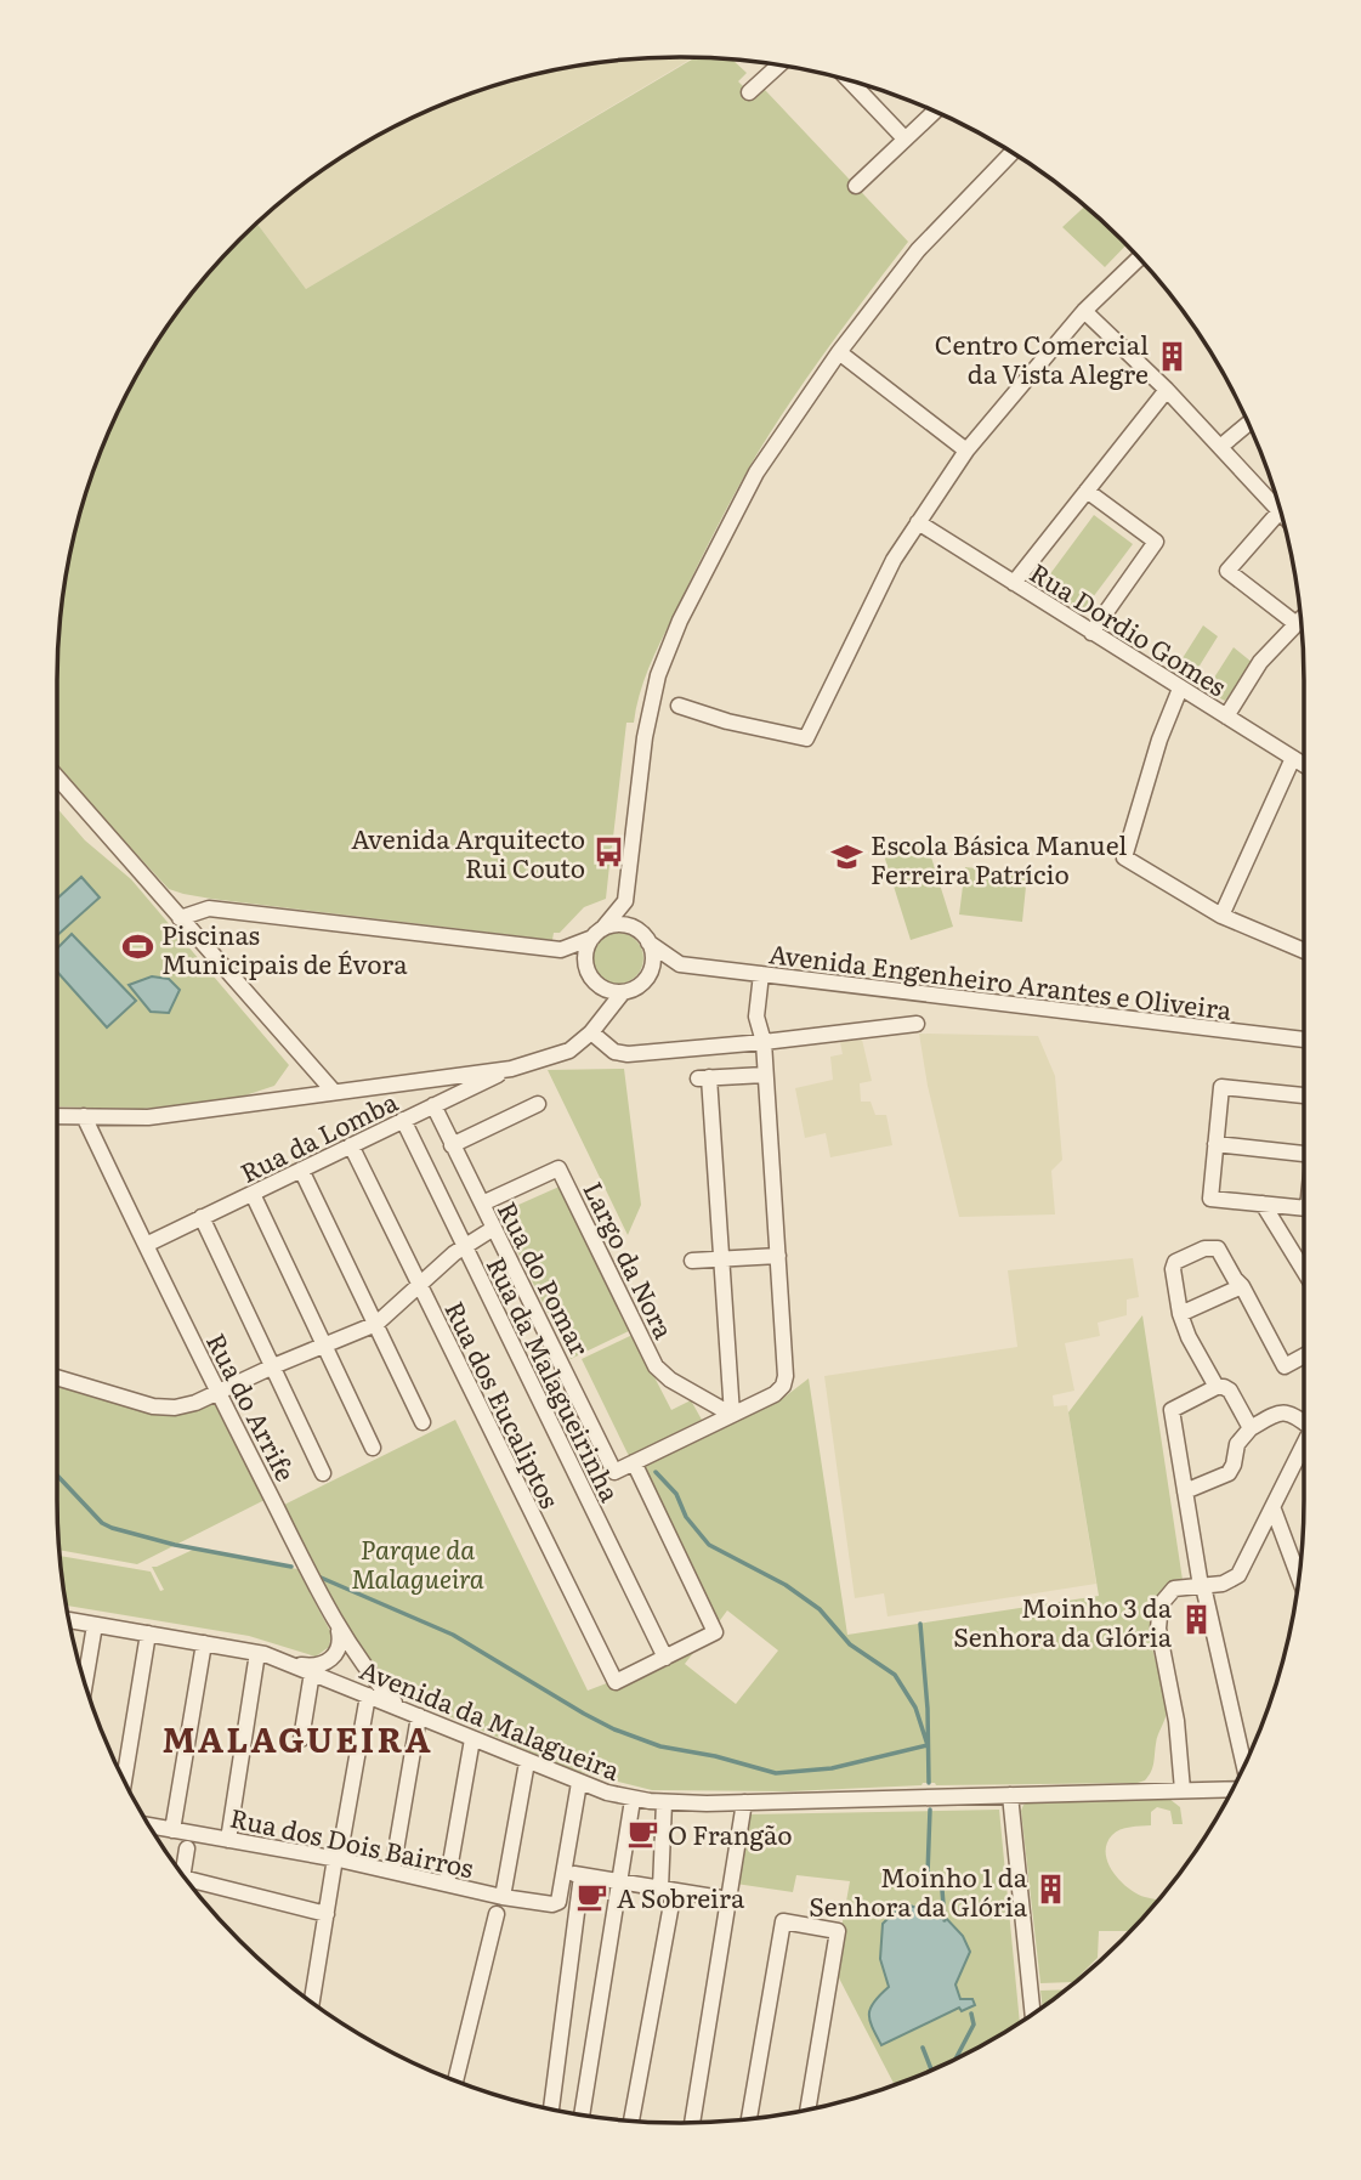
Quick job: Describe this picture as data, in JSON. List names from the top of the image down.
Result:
{
  "streets": {
    "street": [
      "Rua Dordio Gomes",
      "Avenida Engenheiro Arantes e Oliveira",
      "Rua da Lomba",
      "Largo da Nora",
      "Rua do Pomar",
      "Rua da Malagueirinha",
      "Rua dos Eucaliptos",
      "Rua do Arrife",
      "Avenida da Malagueira",
      "Rua dos Dois Bairros"
    ]
  },
  "crossings": [
    ["Rua da Lomba", "Rua do Pomar"],
    ["Rua da Lomba", "Rua da Malagueirinha"],
    ["Rua da Lomba", "Rua dos Eucaliptos"],
    ["Rua da Lomba", "Rua do Arrife"],
    ["Largo da Nora", "Rua do Pomar"],
    ["Rua da Malagueirinha", "Rua dos Eucaliptos"],
    ["Rua do Arrife", "Avenida da Malagueira"]
  ],
  "districts": ["MALAGUEIRA"],
  "parks": ["Parque da Malagueira"],
  "places": {
    "building": ["Centro Comercial da Vista Alegre", "Moinho 3 da Senhora da Glória", "Moinho 1 da Senhora da Glória"],
    "bus stop": ["Avenida Arquitecto Rui Couto"],
    "school or university": ["Escola Básica Manuel Ferreira Patrício"],
    "sports": ["Piscinas Municipais de Évora"],
    "cafe": ["O Frangão", "A Sobreira"]
  }
}
